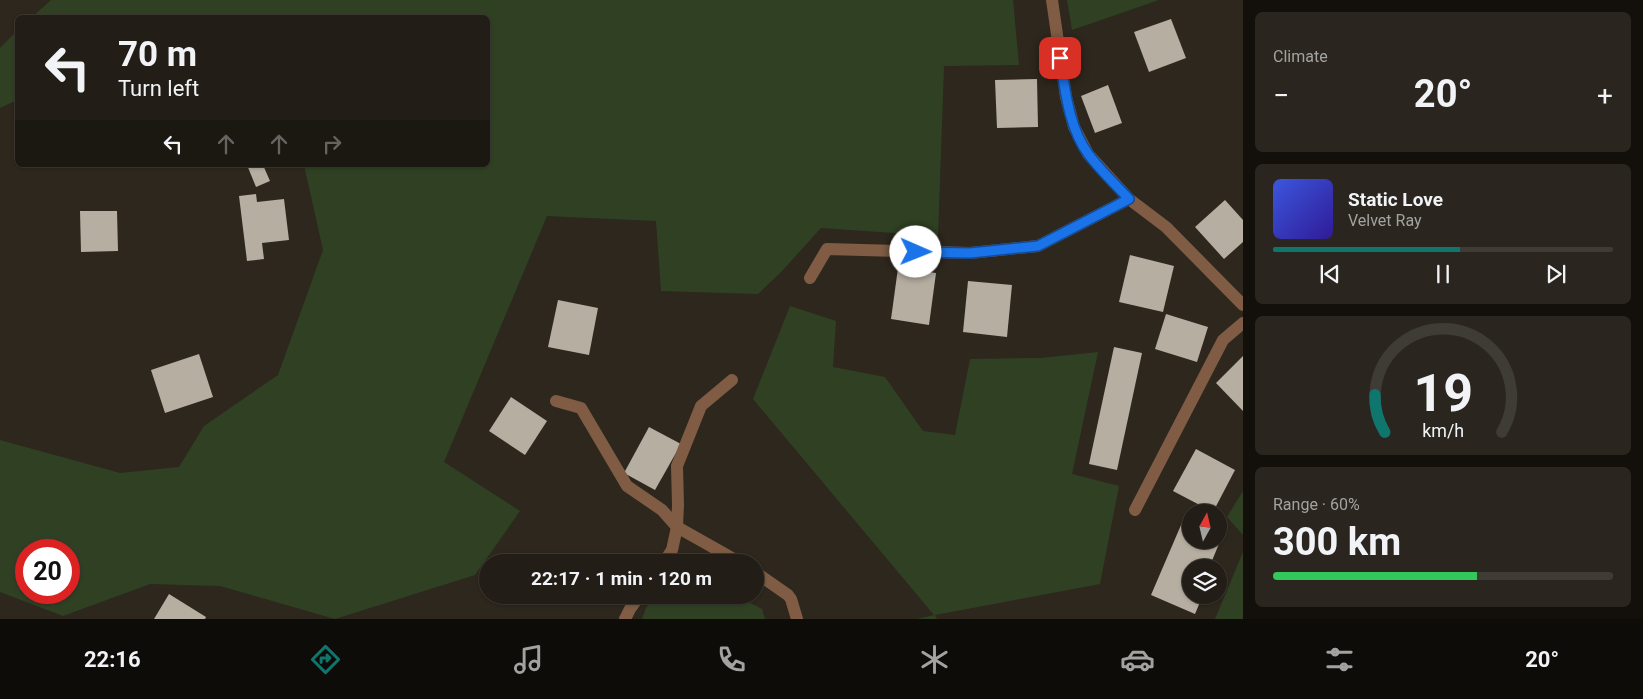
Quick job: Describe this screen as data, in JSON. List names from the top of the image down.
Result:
{
  "north": "top",
  "page": {
    "tile": [
      "Climate",
      ["Range · 60%", "300 km"]
    ],
    "turn": ["70 m", "Turn left"],
    "heat": ["−", "20°", "+"],
    "song": ["Static Love", "Velvet Ray"],
    "limit": "20",
    "trip": "22:17 · 1 min · 120 m",
    "tabs": ["22:16", "20°"],
    "gauge": ["19", "km/h"]
  }
}
